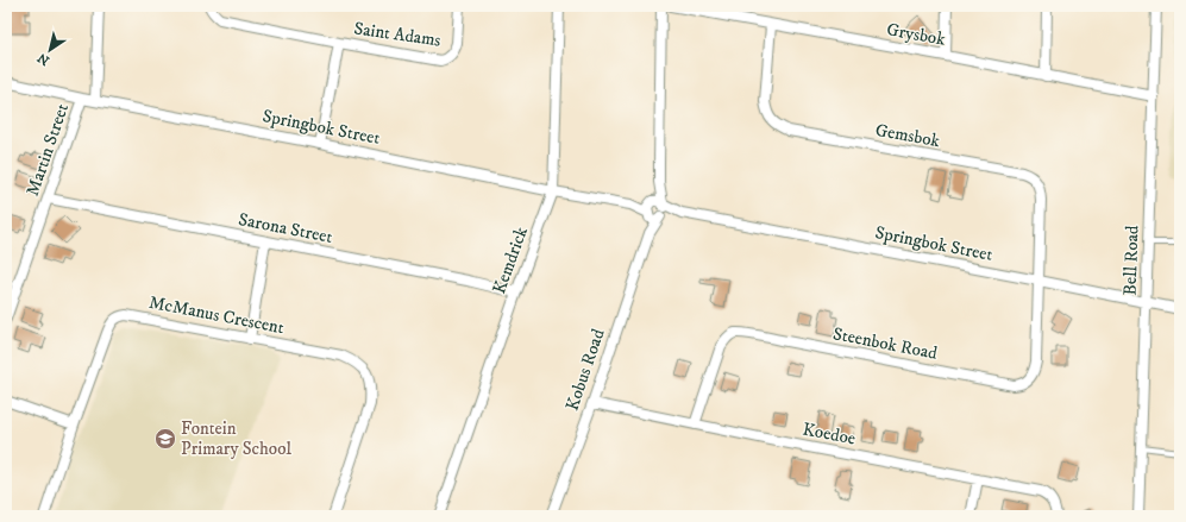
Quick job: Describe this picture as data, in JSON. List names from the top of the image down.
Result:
{
  "streets": {
    "street": [
      "Saint Adams",
      "Grysbok",
      "Springbok Street",
      "Gemsbok",
      "Martin Street",
      "Sarona Street",
      "Kemdrick",
      "Bell Road",
      "McManus Crescent",
      "Steenbok Road",
      "Kobus Road",
      "Koedoe"
    ]
  },
  "crossings": [
    ["Grysbok", "Gemsbok"],
    ["Grysbok", "Bell Road"],
    ["Springbok Street", "Gemsbok"],
    ["Springbok Street", "Martin Street"],
    ["Springbok Street", "Kemdrick"],
    ["Springbok Street", "Bell Road"],
    ["Springbok Street", "Steenbok Road"],
    ["Springbok Street", "Kobus Road"],
    ["Gemsbok", "Steenbok Road"],
    ["Martin Street", "Sarona Street"],
    ["Sarona Street", "Kemdrick"],
    ["Steenbok Road", "Koedoe"],
    ["Kobus Road", "Koedoe"]
  ],
  "places": {
    "school or university": ["Fontein Primary School"]
  },
  "north": "bottom left"
}
